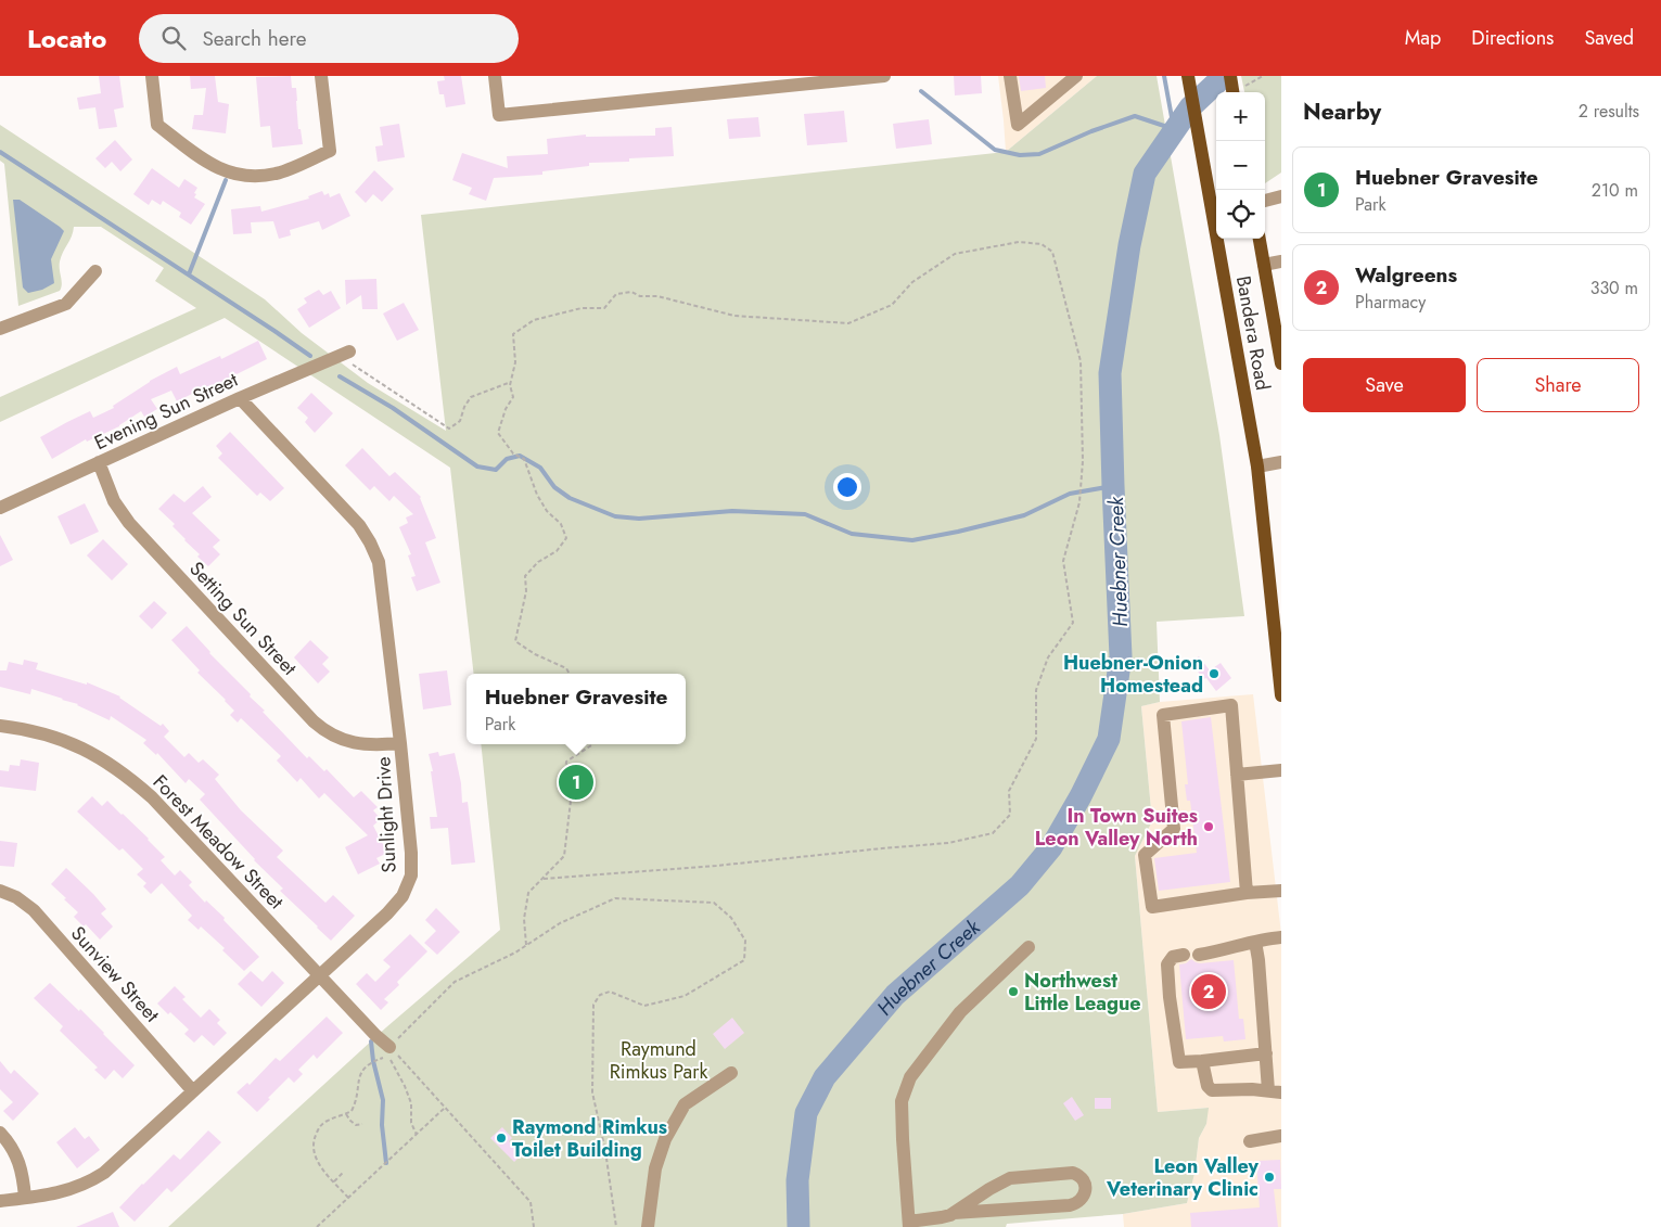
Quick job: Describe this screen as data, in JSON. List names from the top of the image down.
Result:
{
  "streets": {
    "main road": ["Bandera Road"],
    "street": [
      "Evening Sun Street",
      "Setting Sun Street",
      "Sunlight Drive",
      "Forest Meadow Street",
      "Sunview Street"
    ]
  },
  "crossings": [
    ["Evening Sun Street", "Setting Sun Street"],
    ["Evening Sun Street", "Sunlight Drive"],
    ["Setting Sun Street", "Sunlight Drive"],
    ["Sunlight Drive", "Forest Meadow Street"],
    ["Sunlight Drive", "Sunview Street"]
  ],
  "water": ["Huebner Creek"],
  "parks": ["Raymund Rimkus Park"],
  "places": [
    "Huebner-Onion Homestead",
    "In Town Suites Leon Valley North",
    "Northwest Little League",
    "Raymond Rimkus Toilet Building",
    "Leon Valley Veterinary Clinic"
  ],
  "page": {
    "header": "Locato",
    "search": "Search here",
    "nav": ["Map", "Directions", "Saved"],
    "heading": ["Nearby", "2 results"],
    "map_buttons": ["+", "−"],
    "list": [
      {
        "mark": "1",
        "name": "Huebner Gravesite",
        "note": "Park",
        "value": "210 m"
      },
      {
        "mark": "2",
        "name": "Walgreens",
        "note": "Pharmacy",
        "value": "330 m"
      }
    ],
    "buttons": ["Save", "Share"],
    "popup": ["Huebner Gravesite", "Park"],
    "pins": ["1", "2"]
  }
}
